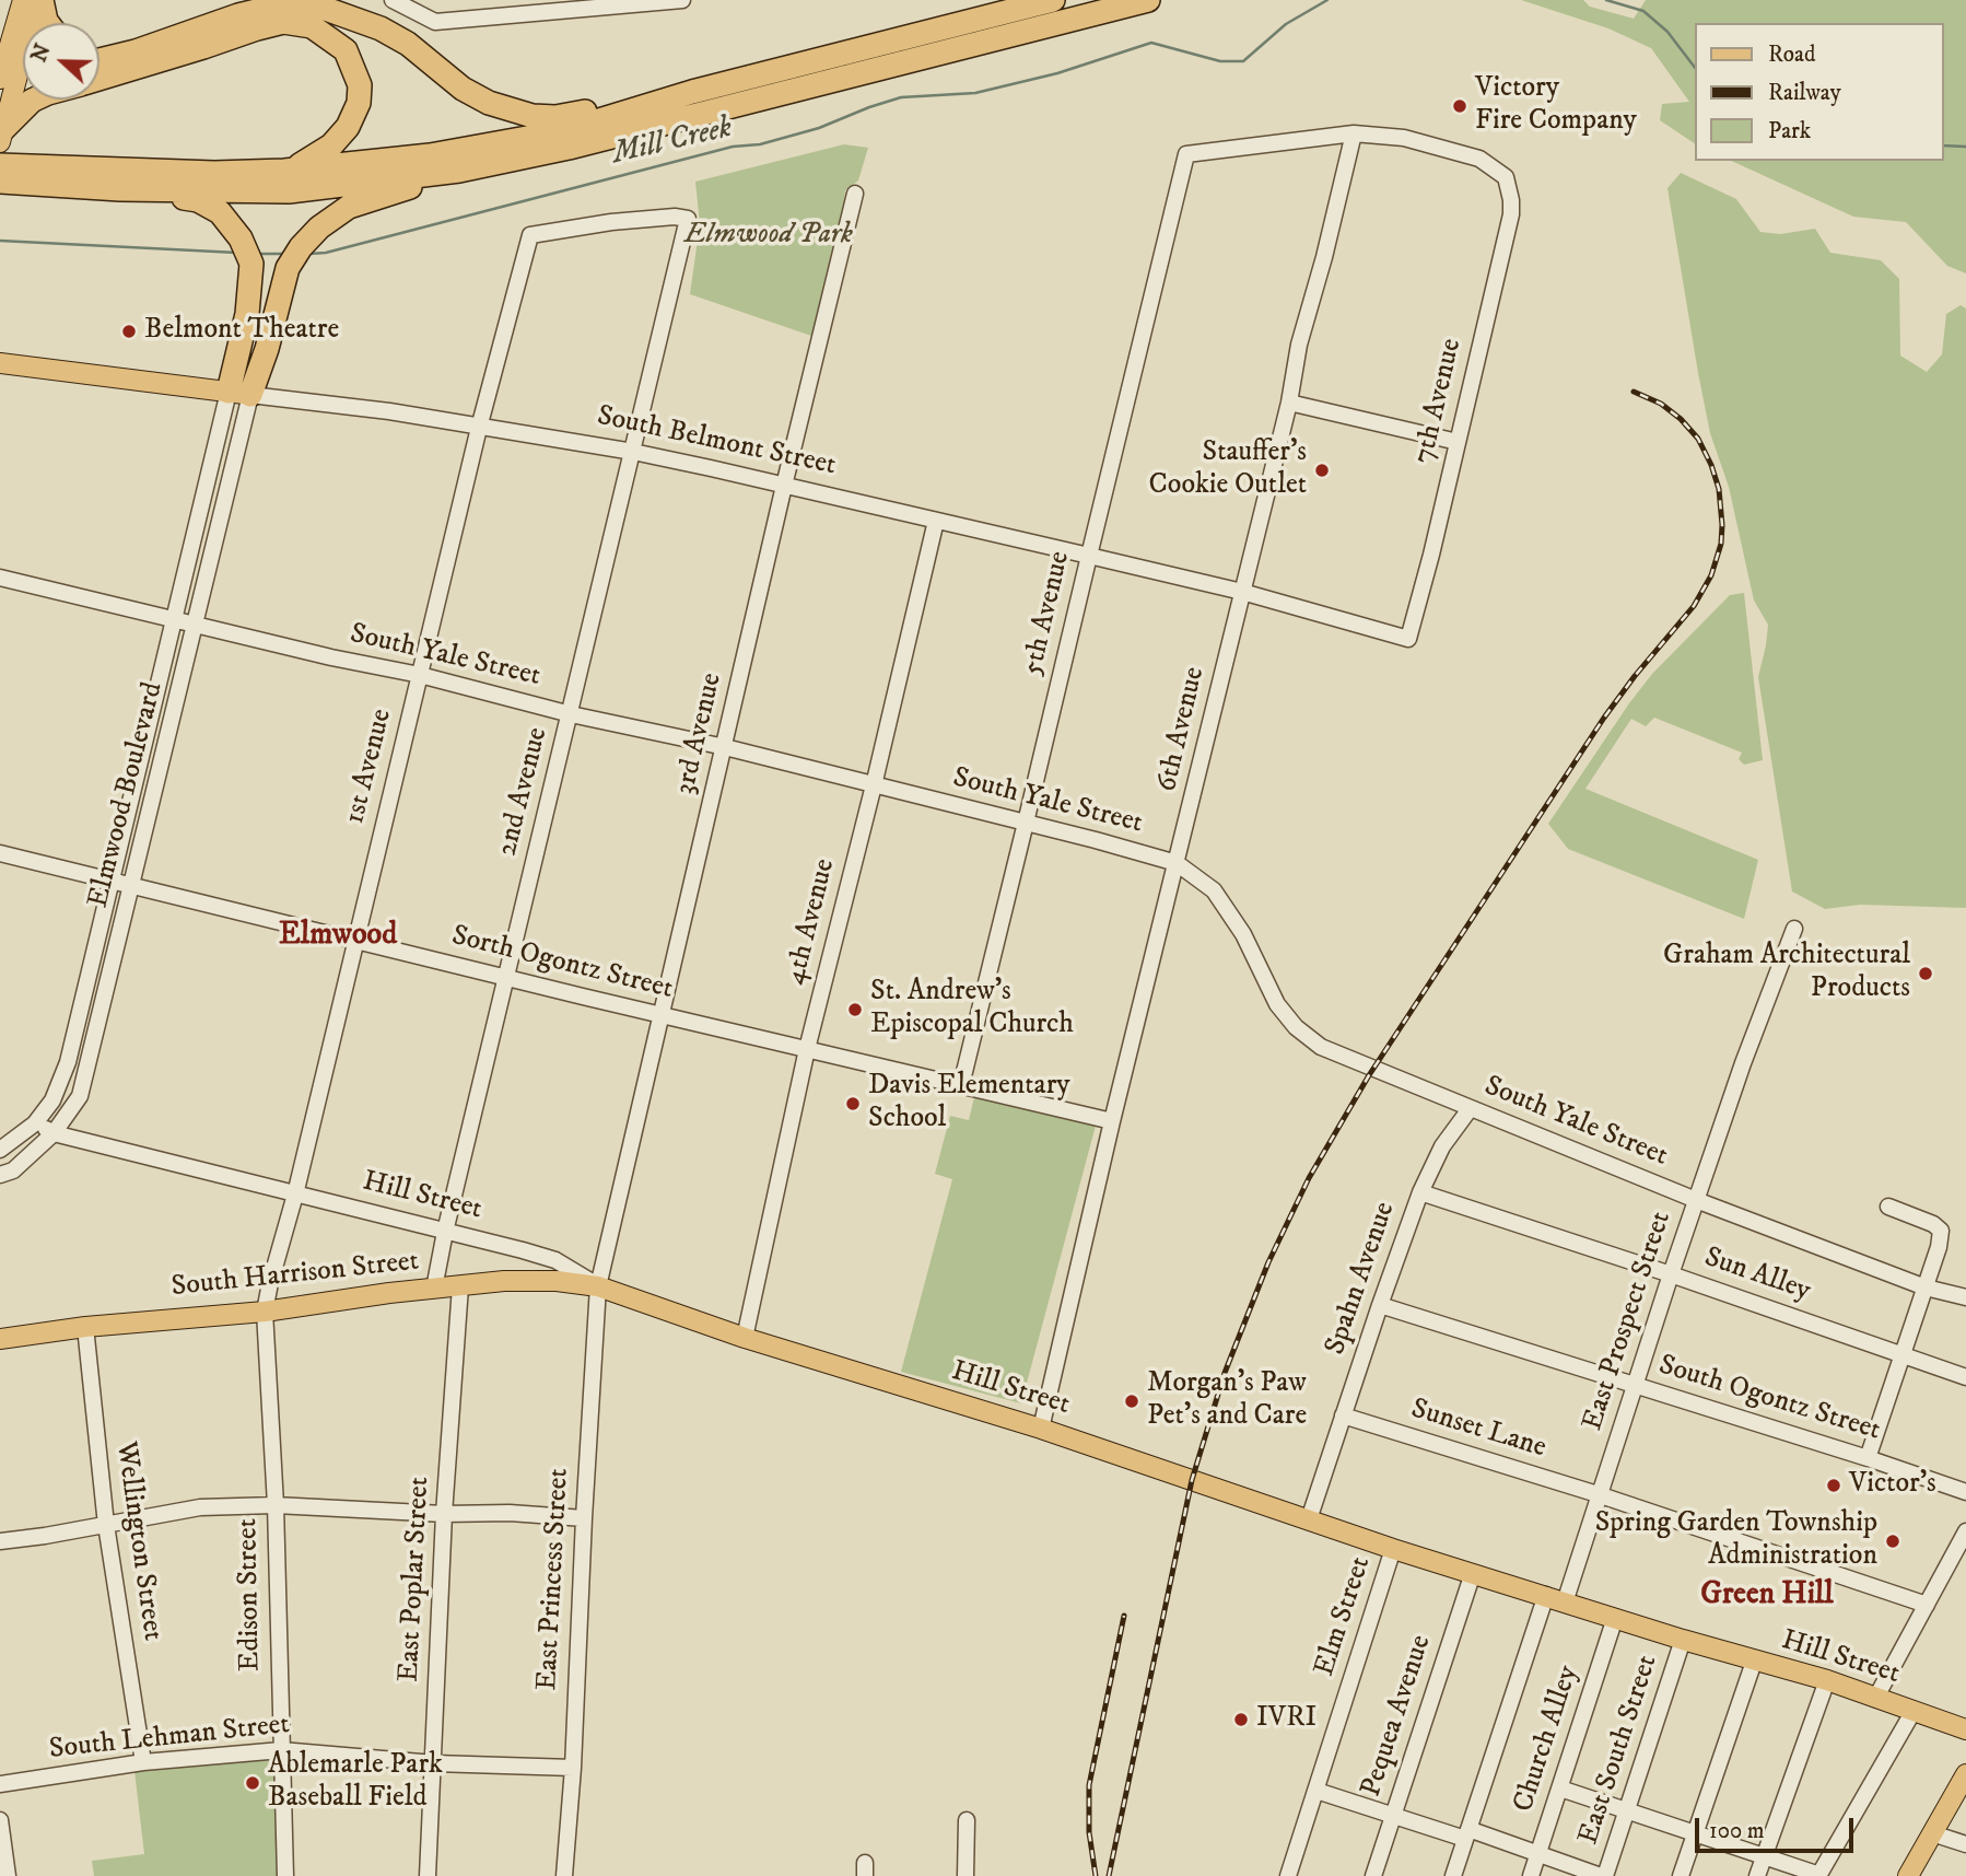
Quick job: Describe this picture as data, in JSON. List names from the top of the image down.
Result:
{
  "streets": {
    "main road": ["South Belmont Street", "Hill Street", "South Harrison Street"],
    "street": [
      "7th Avenue",
      "5th Avenue",
      "South Yale Street",
      "6th Avenue",
      "3rd Avenue",
      "1st Avenue",
      "2nd Avenue",
      "Elmwood Boulevard",
      "4th Avenue",
      "Sorth Ogontz Street",
      "Sun Alley",
      "Spahn Avenue",
      "East Prospect Street",
      "South Ogontz Street",
      "Sunset Lane",
      "Wellington Street",
      "East Poplar Street",
      "East Princess Street",
      "Edison Street",
      "Elm Street",
      "Pequea Avenue",
      "South Lehman Street",
      "Church Alley",
      "East South Street"
    ]
  },
  "crossings": [
    ["7th Avenue", "South Belmont Street"],
    ["7th Avenue", "5th Avenue"],
    ["7th Avenue", "6th Avenue"],
    ["South Belmont Street", "5th Avenue"],
    ["South Belmont Street", "6th Avenue"],
    ["South Belmont Street", "3rd Avenue"],
    ["South Belmont Street", "1st Avenue"],
    ["South Belmont Street", "2nd Avenue"],
    ["South Belmont Street", "Elmwood Boulevard"],
    ["South Belmont Street", "4th Avenue"],
    ["5th Avenue", "South Yale Street"],
    ["5th Avenue", "6th Avenue"],
    ["5th Avenue", "Sorth Ogontz Street"],
    ["South Yale Street", "6th Avenue"],
    ["South Yale Street", "3rd Avenue"],
    ["South Yale Street", "1st Avenue"],
    ["South Yale Street", "2nd Avenue"],
    ["South Yale Street", "Elmwood Boulevard"],
    ["South Yale Street", "4th Avenue"],
    ["South Yale Street", "Spahn Avenue"],
    ["South Yale Street", "East Prospect Street"],
    ["6th Avenue", "Sorth Ogontz Street"],
    ["6th Avenue", "Hill Street"],
    ["3rd Avenue", "Sorth Ogontz Street"],
    ["3rd Avenue", "Hill Street"],
    ["3rd Avenue", "South Harrison Street"],
    ["3rd Avenue", "East Princess Street"],
    ["1st Avenue", "2nd Avenue"],
    ["1st Avenue", "Sorth Ogontz Street"],
    ["1st Avenue", "Hill Street"],
    ["1st Avenue", "South Harrison Street"],
    ["1st Avenue", "Edison Street"],
    ["2nd Avenue", "Sorth Ogontz Street"],
    ["2nd Avenue", "Hill Street"],
    ["2nd Avenue", "South Harrison Street"],
    ["Elmwood Boulevard", "Sorth Ogontz Street"],
    ["Elmwood Boulevard", "Hill Street"],
    ["4th Avenue", "Sorth Ogontz Street"],
    ["4th Avenue", "Hill Street"],
    ["Hill Street", "South Harrison Street"],
    ["Hill Street", "Spahn Avenue"],
    ["Hill Street", "East Prospect Street"],
    ["Hill Street", "East Princess Street"],
    ["Hill Street", "Elm Street"],
    ["Hill Street", "Pequea Avenue"],
    ["Hill Street", "Church Alley"],
    ["Hill Street", "East South Street"],
    ["South Harrison Street", "Wellington Street"],
    ["South Harrison Street", "East Poplar Street"],
    ["South Harrison Street", "East Princess Street"],
    ["South Harrison Street", "Edison Street"],
    ["Sun Alley", "Spahn Avenue"],
    ["Sun Alley", "East Prospect Street"],
    ["Spahn Avenue", "South Ogontz Street"],
    ["Spahn Avenue", "Sunset Lane"],
    ["East Prospect Street", "South Ogontz Street"],
    ["East Prospect Street", "Sunset Lane"],
    ["Wellington Street", "South Lehman Street"],
    ["East Poplar Street", "South Lehman Street"],
    ["East Princess Street", "South Lehman Street"],
    ["Edison Street", "South Lehman Street"]
  ],
  "districts": ["Elmwood", "Green Hill"],
  "water": ["Mill Creek"],
  "parks": ["Elmwood Park"],
  "places": [
    "Victory Fire Company",
    "Belmont Theatre",
    "Stauffer's Cookie Outlet",
    "Graham Architectural Products",
    "St. Andrew's Episcopal Church",
    "Davis Elementary School",
    "Morgan's Paw Pet's and Care",
    "Victor's",
    "Spring Garden Township Administration",
    "IVRI",
    "Ablemarle Park Baseball Field"
  ],
  "legend": ["Road", "Railway", "Park"],
  "scale_bar": "100 m",
  "north": "left"
}
